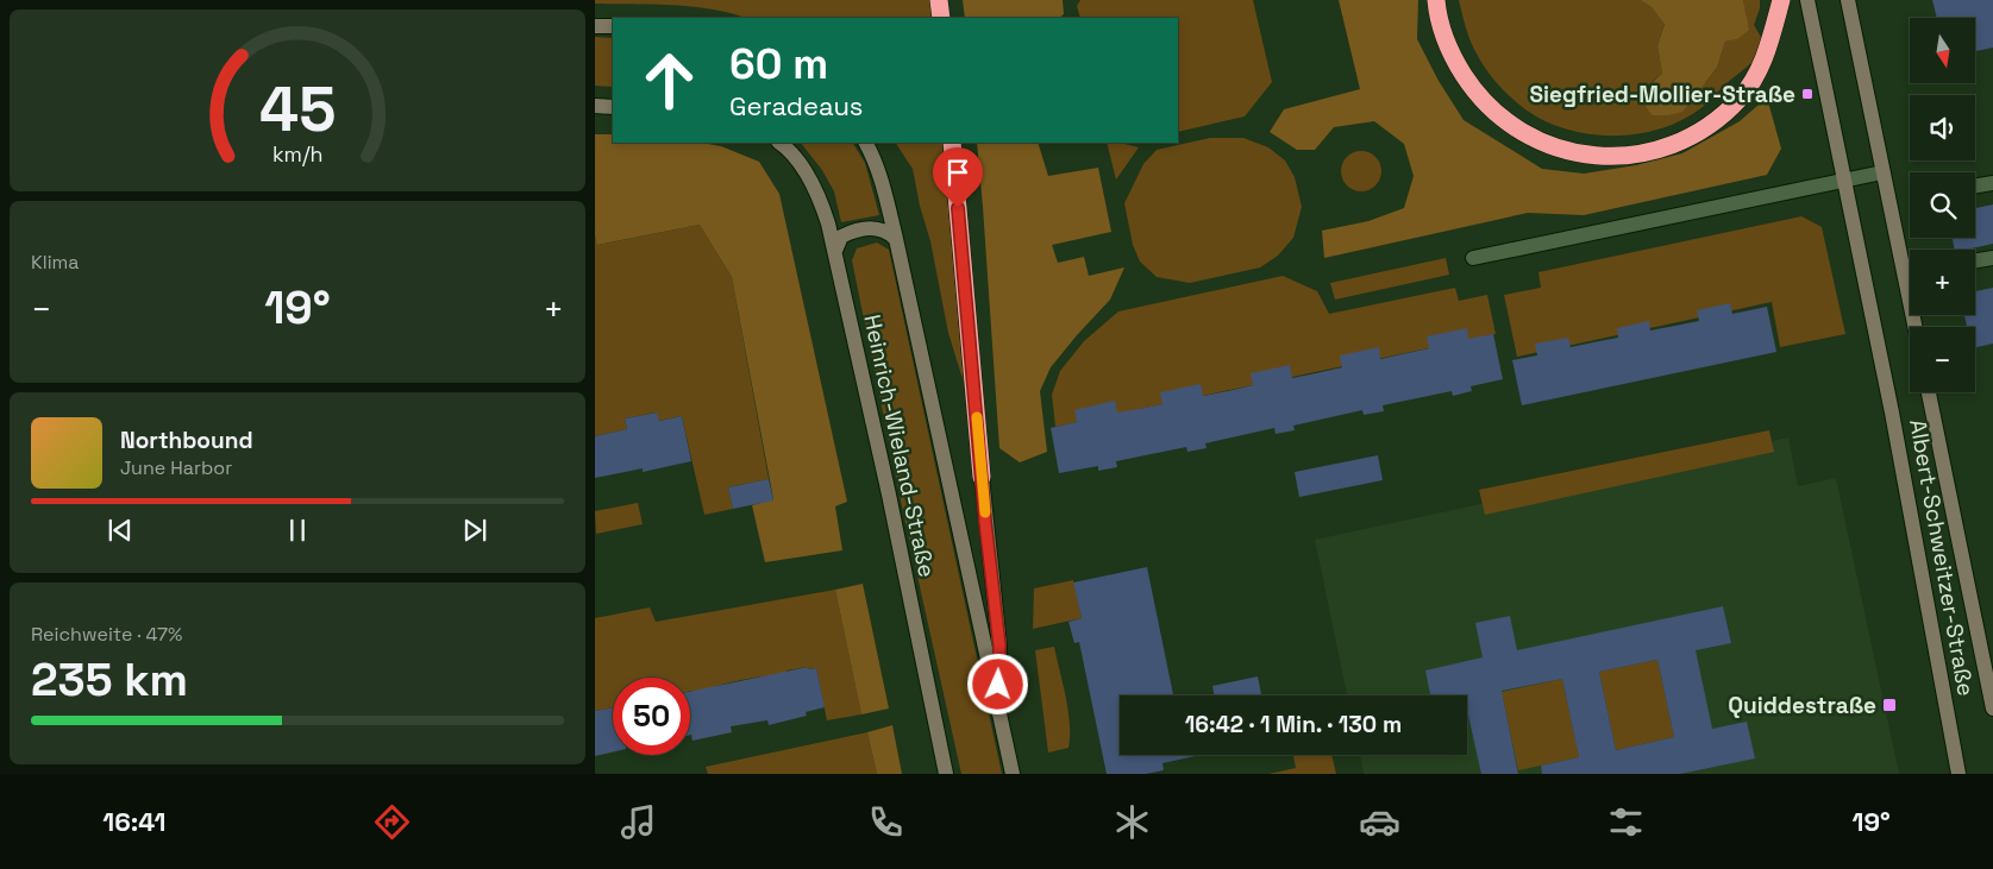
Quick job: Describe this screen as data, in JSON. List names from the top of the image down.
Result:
{
  "streets": {
    "main road": ["Heinrich-Wieland-Straße", "Albert-Schweitzer-Straße"]
  },
  "places": {
    "transit": ["Siegfried-Mollier-Straße", "Quiddestraße"]
  },
  "north": "bottom",
  "page": {
    "map_buttons": ["+", "−"],
    "turn": ["60 m", "Geradeaus"],
    "tile": [
      "Klima",
      ["Reichweite · 47%", "235 km"]
    ],
    "heat": ["−", "19°", "+"],
    "song": ["Northbound", "June Harbor"],
    "limit": "50",
    "trip": "16:42 · 1 Min. · 130 m",
    "tabs": ["16:41", "19°"],
    "gauge": ["45", "km/h"]
  }
}
